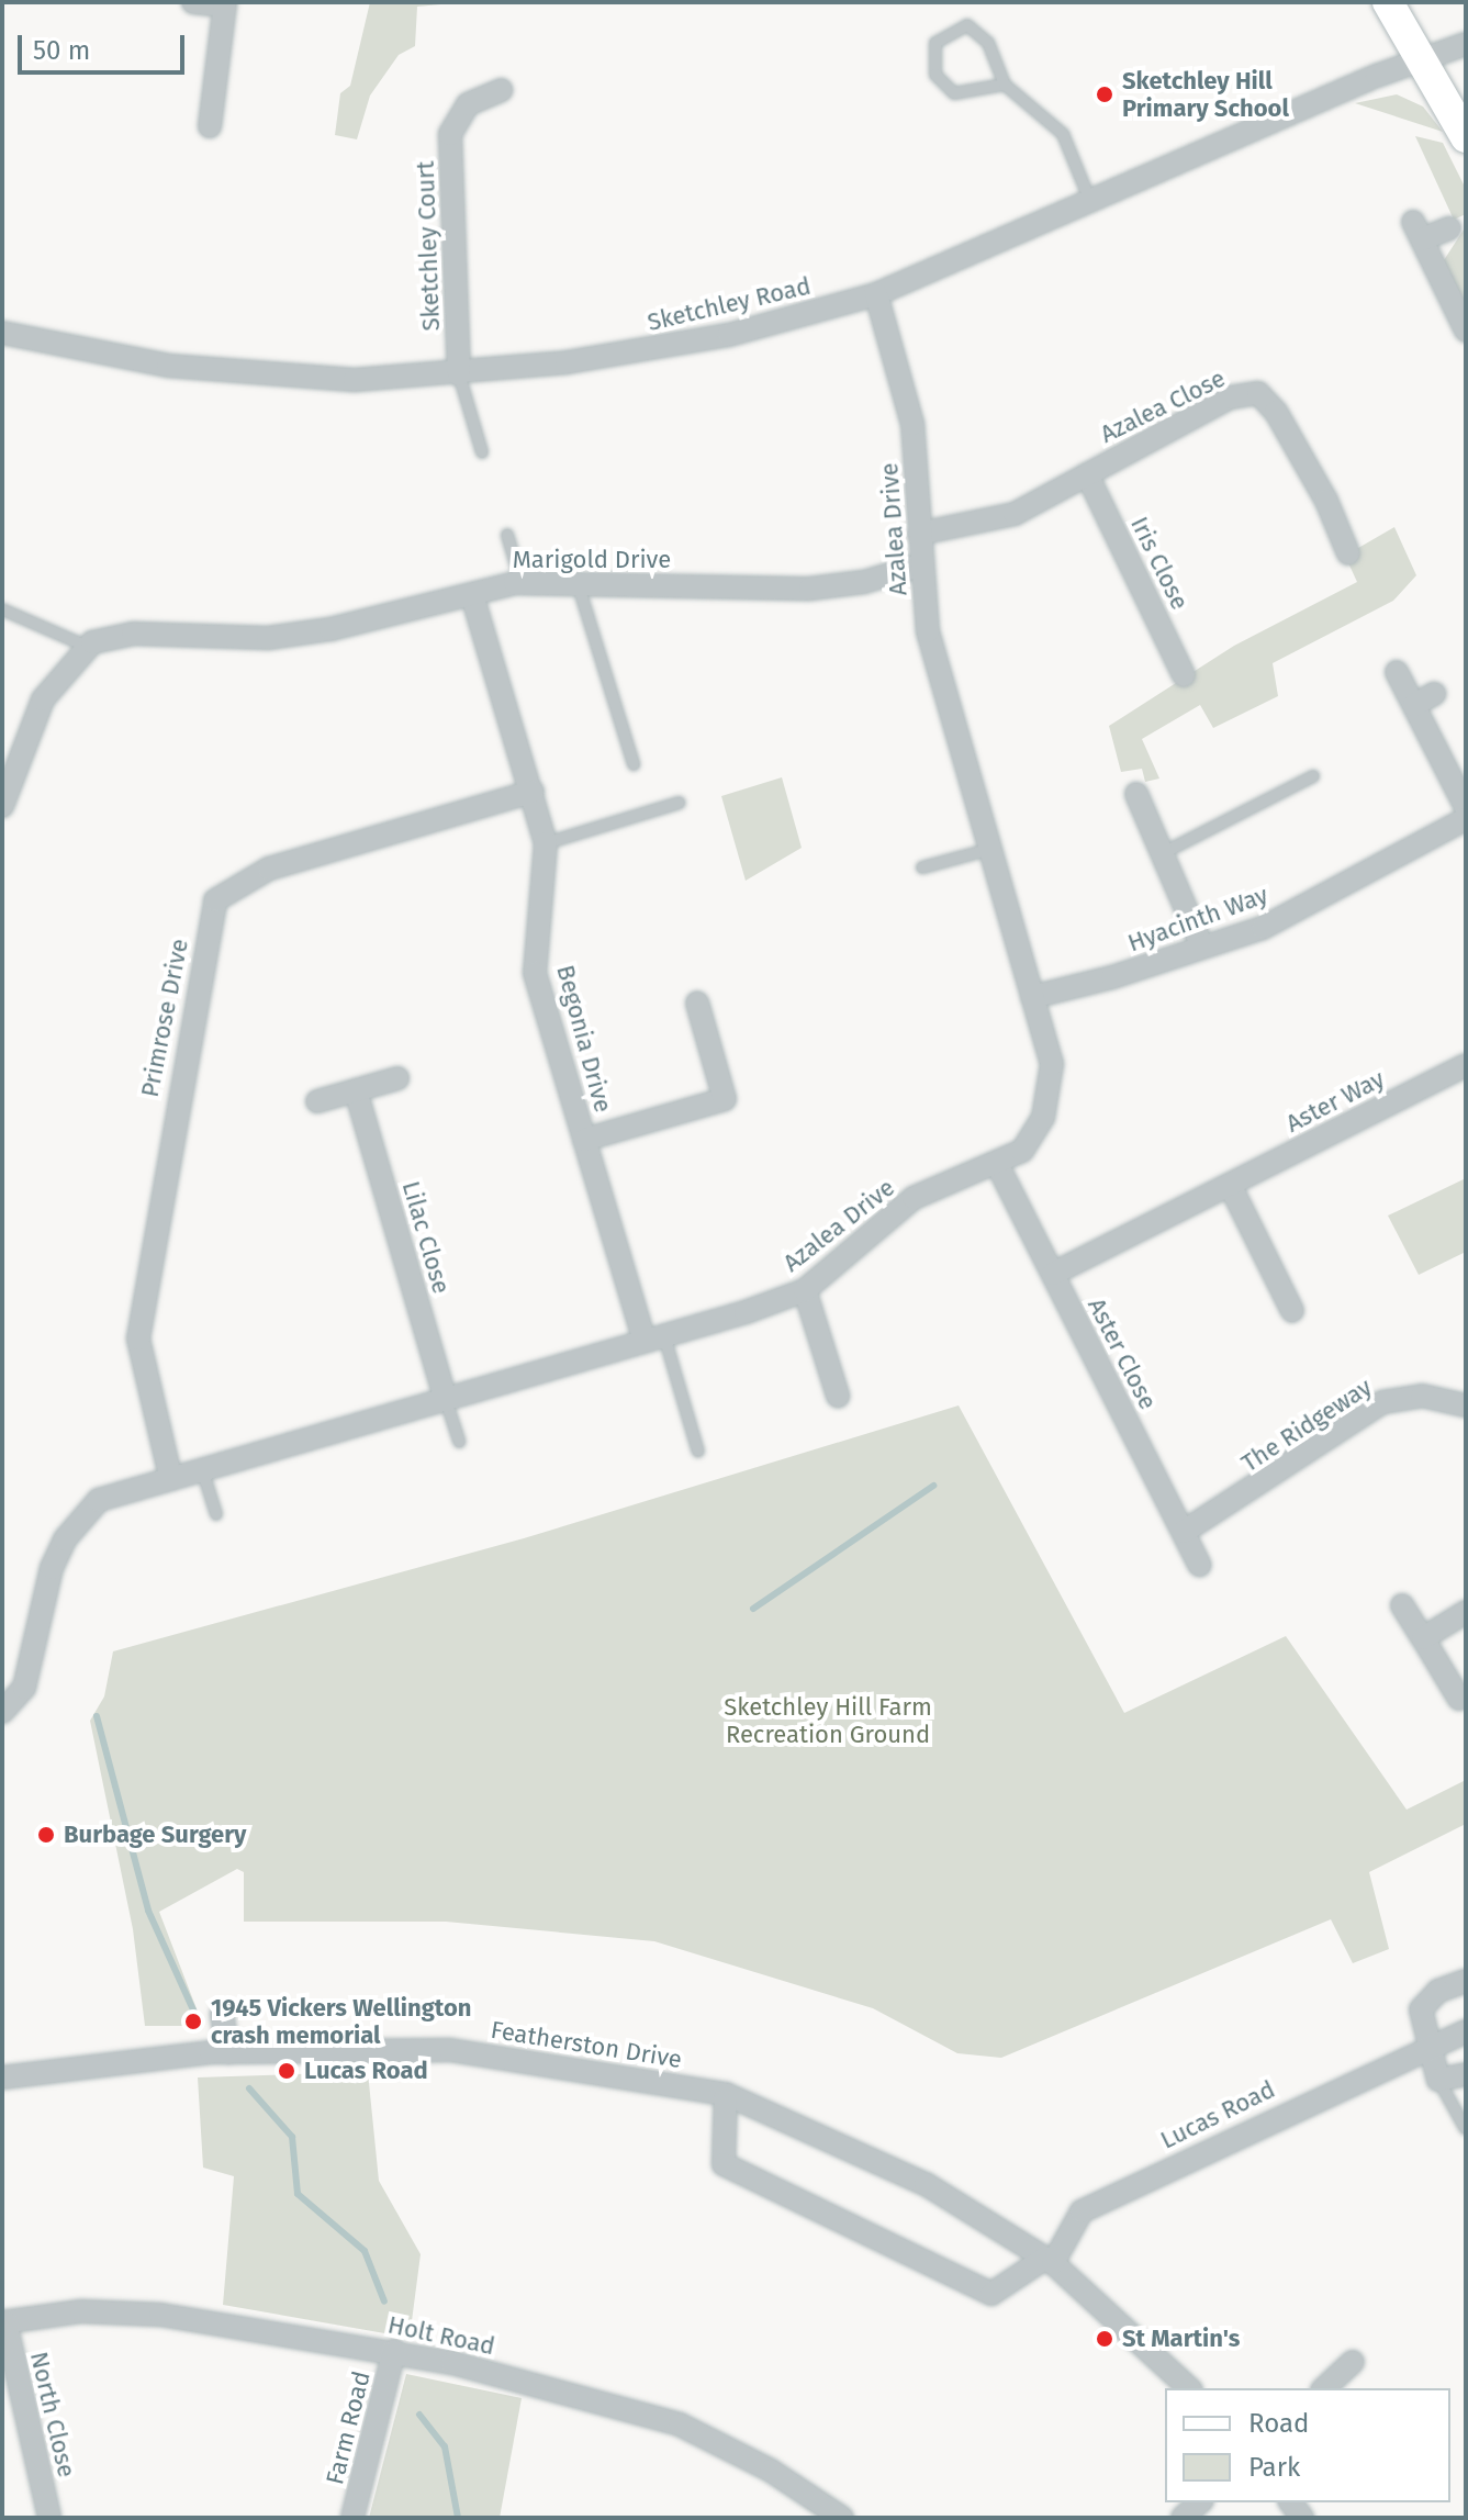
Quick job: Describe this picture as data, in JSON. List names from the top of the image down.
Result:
{
  "streets": {
    "street": [
      "Sketchley Court",
      "Sketchley Road",
      "Azalea Close",
      "Azalea Drive",
      "Marigold Drive",
      "Iris Close",
      "Hyacinth Way",
      "Primrose Drive",
      "Begonia Drive",
      "Aster Way",
      "Lilac Close",
      "Aster Close",
      "The Ridgeway",
      "Featherston Drive",
      "Lucas Road",
      "Holt Road",
      "North Close",
      "Farm Road"
    ]
  },
  "crossings": [
    ["Sketchley Court", "Sketchley Road"],
    ["Sketchley Road", "Azalea Drive"],
    ["Azalea Close", "Azalea Drive"],
    ["Azalea Close", "Iris Close"],
    ["Azalea Drive", "Marigold Drive"],
    ["Azalea Drive", "Hyacinth Way"],
    ["Azalea Drive", "Primrose Drive"],
    ["Azalea Drive", "Begonia Drive"],
    ["Azalea Drive", "Lilac Close"],
    ["Azalea Drive", "Aster Close"],
    ["Marigold Drive", "Begonia Drive"],
    ["Primrose Drive", "Begonia Drive"],
    ["Aster Way", "Aster Close"],
    ["Aster Close", "The Ridgeway"],
    ["Featherston Drive", "Lucas Road"],
    ["Holt Road", "North Close"],
    ["Holt Road", "Farm Road"]
  ],
  "parks": ["Sketchley Hill Farm Recreation Ground"],
  "places": [
    "Sketchley Hill Primary School",
    "Burbage Surgery",
    "1945 Vickers Wellington crash memorial",
    "Lucas Road",
    "St Martin's"
  ],
  "legend": ["Road", "Park"],
  "scale_bar": "50 m"
}
